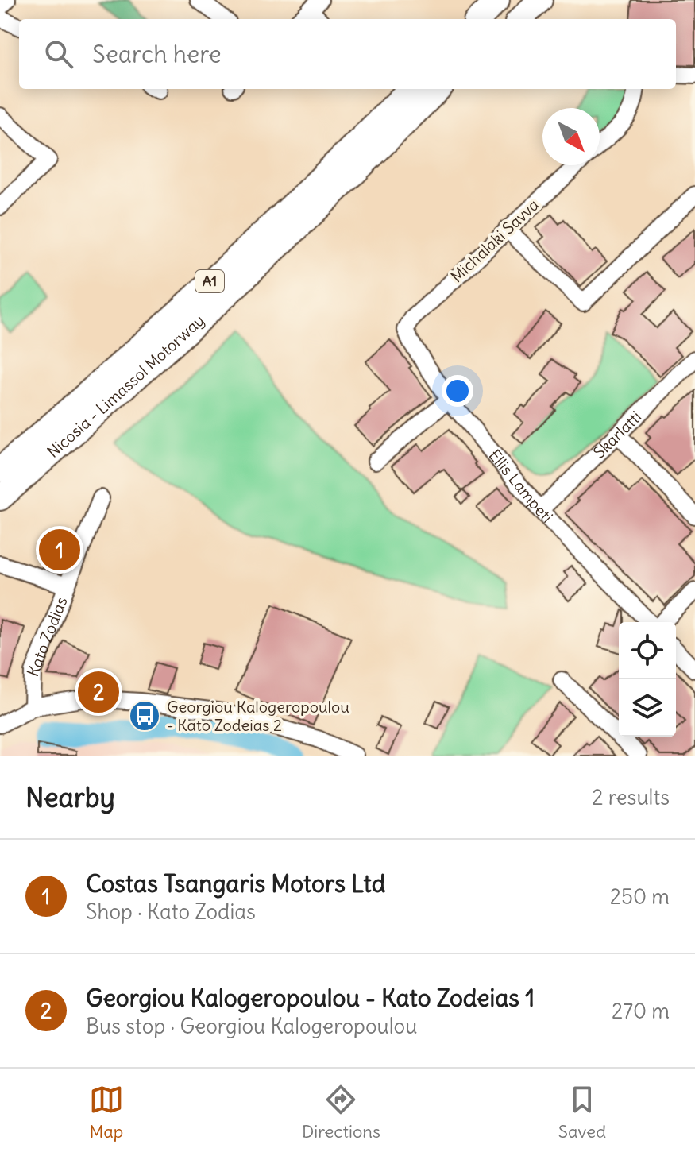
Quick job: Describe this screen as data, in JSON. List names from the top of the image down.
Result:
{
  "streets": {
    "highway": ["A1", "Nicosia - Limassol Motorway"],
    "street": [
      "Michalaki Savva",
      "Skarlatti",
      "Ellis Lampeti",
      "Kato Zodias"
    ]
  },
  "crossings": [
    ["Michalaki Savva", "Ellis Lampeti"],
    ["Skarlatti", "Ellis Lampeti"]
  ],
  "places": {
    "bus stop": ["Georgiou Kalogeropoulou - Kato Zodeias 2"]
  },
  "north": "bottom right",
  "page": {
    "search": "Search here",
    "pins": ["1", "2"],
    "heading": ["Nearby", "2 results"],
    "list": [
      {
        "mark": "1",
        "name": "Costas Tsangaris Motors Ltd",
        "note": "Shop · Kato Zodias",
        "value": "250 m"
      },
      {
        "mark": "2",
        "name": "Georgiou Kalogeropoulou - Kato Zodeias 1",
        "note": "Bus stop · Georgiou Kalogeropoulou",
        "value": "270 m"
      }
    ],
    "nav": ["Map", "Directions", "Saved"]
  }
}
